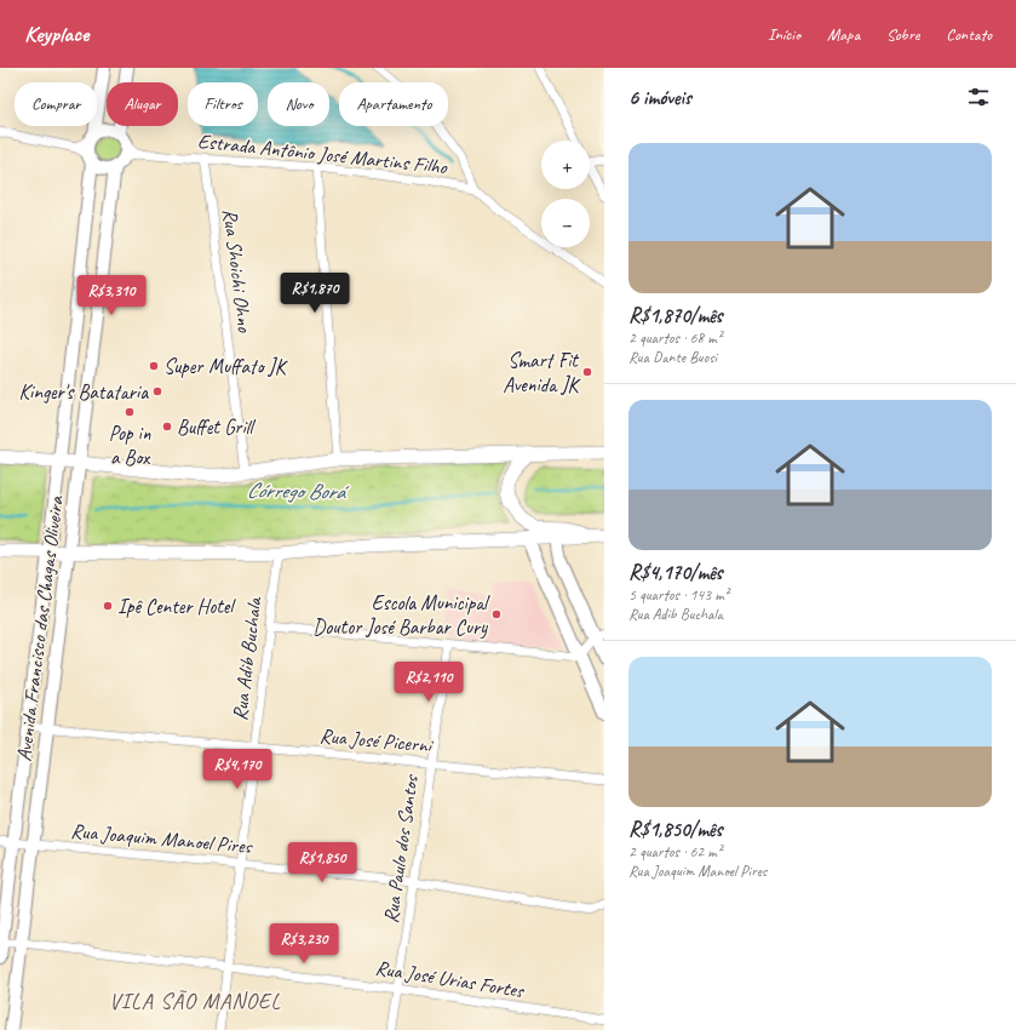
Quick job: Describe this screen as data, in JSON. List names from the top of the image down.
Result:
{
  "streets": {
    "main road": ["Avenida Francisco das Chagas Oliveira"],
    "street": [
      "Estrada Antônio José Martins Filho",
      "Rua Shoichi Ohno",
      "Rua Adib Buchala",
      "Rua José Picerni",
      "Rua Joaquim Manoel Pires",
      "Rua Paulo dos Santos",
      "Rua José Urias Fortes"
    ]
  },
  "crossings": [
    ["Estrada Antônio José Martins Filho", "Rua Shoichi Ohno"],
    ["Estrada Antônio José Martins Filho", "Avenida Francisco das Chagas Oliveira"],
    ["Avenida Francisco das Chagas Oliveira", "Rua José Picerni"],
    ["Avenida Francisco das Chagas Oliveira", "Rua Joaquim Manoel Pires"],
    ["Avenida Francisco das Chagas Oliveira", "Rua José Urias Fortes"],
    ["Rua Adib Buchala", "Rua José Picerni"],
    ["Rua Adib Buchala", "Rua Joaquim Manoel Pires"],
    ["Rua Adib Buchala", "Rua José Urias Fortes"],
    ["Rua José Picerni", "Rua Paulo dos Santos"],
    ["Rua Joaquim Manoel Pires", "Rua Paulo dos Santos"],
    ["Rua Paulo dos Santos", "Rua José Urias Fortes"]
  ],
  "districts": ["VILA SÃO MANOEL"],
  "water": ["Córrego Borá"],
  "places": [
    "Super Muffato JK",
    "Smart Fit Avenida JK",
    "Kinger's Batataria",
    "Pop in a Box",
    "Buffet Grill",
    "Ipê Center Hotel",
    "Escola Municipal Doutor José Barbar Cury"
  ],
  "page": {
    "header": "Keyplace",
    "nav": [
      "Início",
      "Mapa",
      "Sobre",
      "Contato"
    ],
    "heading": "6 imóveis",
    "chip": [
      "Comprar",
      "Alugar",
      "Filtros",
      "Novo",
      "Apartamento"
    ],
    "list": [
      {
        "name": "R$1,870/mês",
        "note": "2 quartos · 68 m² · Rua Dante Buosi"
      },
      {
        "name": "R$4,170/mês",
        "note": "5 quartos · 143 m² · Rua Adib Buchala"
      },
      {
        "name": "R$1,850/mês",
        "note": "2 quartos · 62 m² · Rua Joaquim Manoel Pires"
      }
    ],
    "map_buttons": ["+", "−"],
    "price": [
      "R$1,870",
      "R$3,310",
      "R$2,110",
      "R$4,170",
      "R$1,850",
      "R$3,230"
    ]
  }
}
